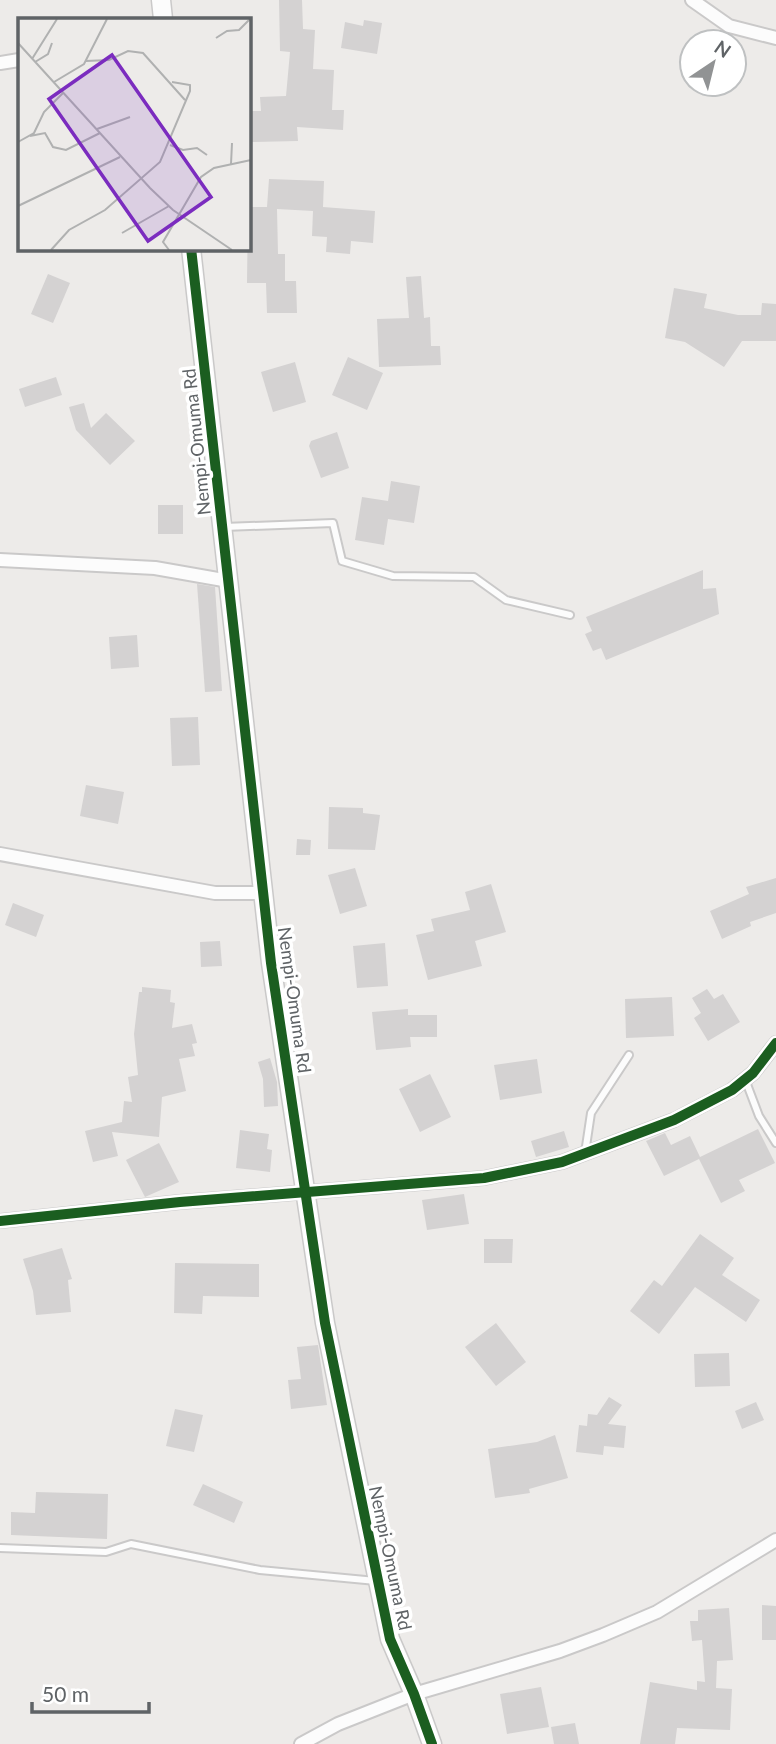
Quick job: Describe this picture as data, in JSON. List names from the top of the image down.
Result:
{
  "streets": {
    "street": ["Nempi-Omuma Rd"]
  },
  "scale_bar": "50 m",
  "north": "top right"
}
